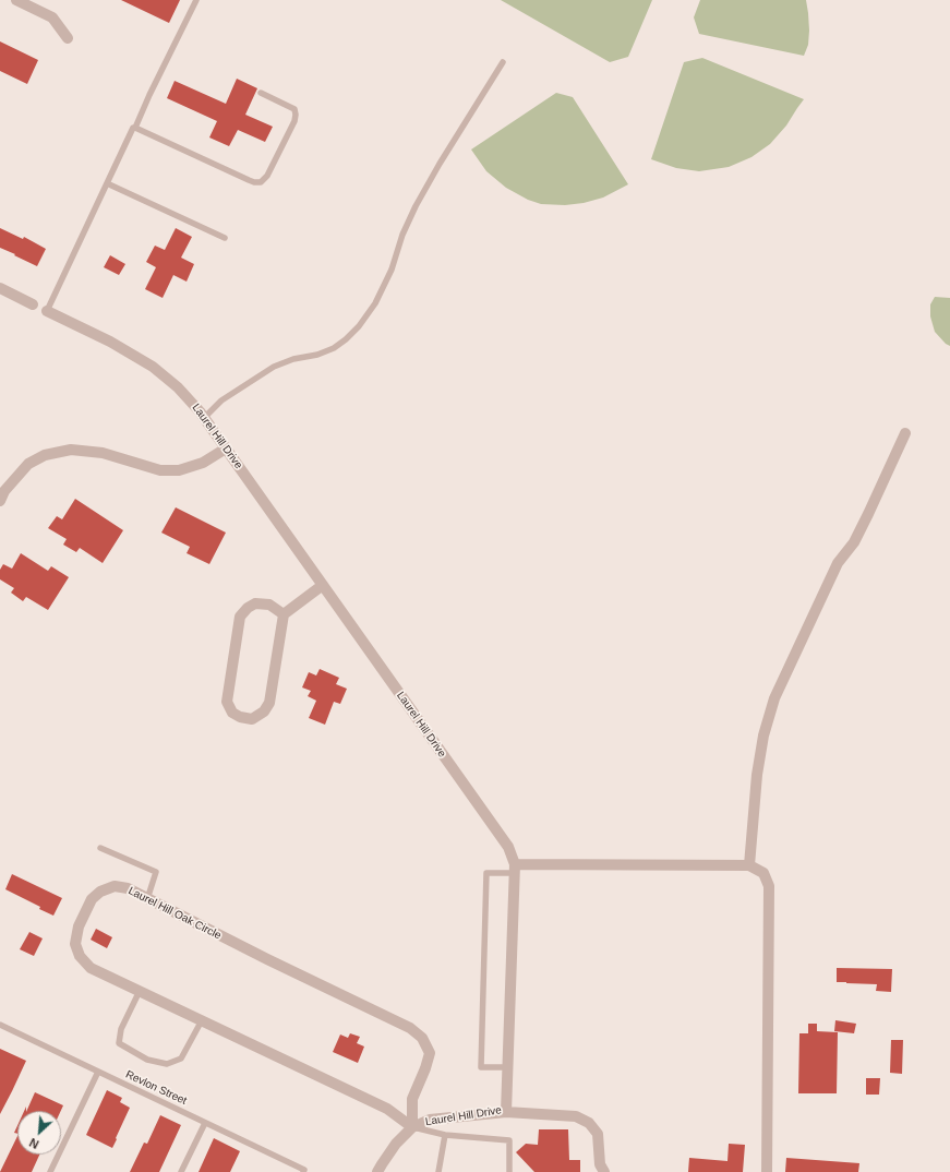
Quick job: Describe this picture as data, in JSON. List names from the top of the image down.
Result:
{
  "streets": {
    "street": ["Laurel Hill Drive", "Laurel Hill Oak Circle"],
    "lane": ["Revlon Street"]
  },
  "crossings": [
    ["Laurel Hill Drive", "Laurel Hill Oak Circle"]
  ],
  "north": "bottom left"
}
